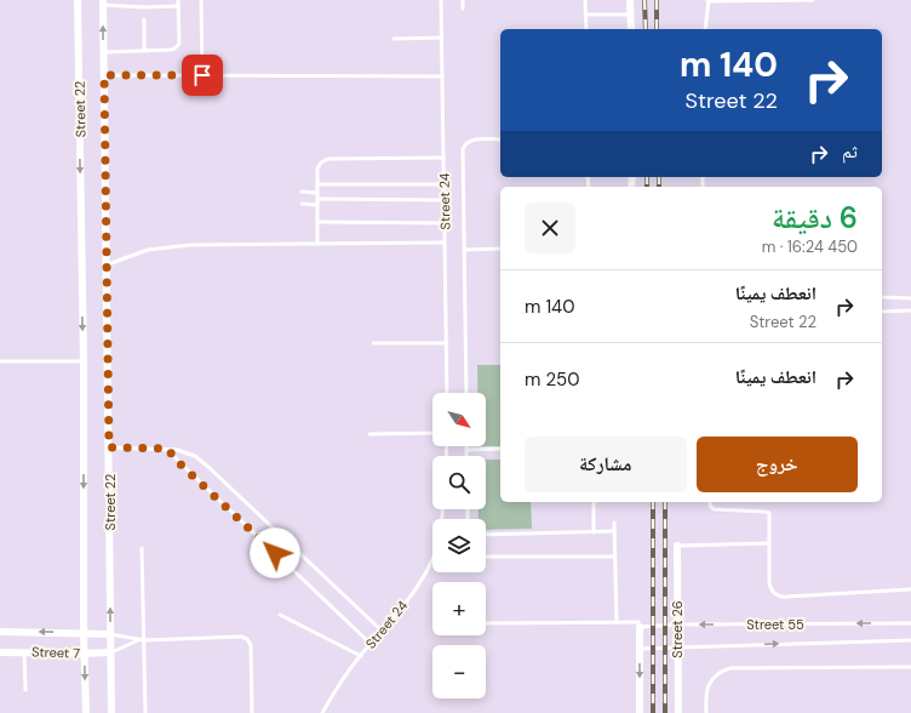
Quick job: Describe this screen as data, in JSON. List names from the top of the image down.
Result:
{
  "streets": {
    "street": ["Street 22", "Street 26", "Street 7"],
    "lane": ["Street 24", "Street 55"]
  },
  "crossings": [
    ["Street 22", "Street 7"],
    ["Street 55", "Street 26"]
  ],
  "north": "bottom right",
  "page": {
    "turn": ["140 m", "Street 22"],
    "then": "ثم",
    "heading": ["6 دقيقة", "450 m · 16:24"],
    "list": [
      {
        "name": "انعطف يمينًا",
        "note": "Street 22",
        "value": "140 m"
      },
      {
        "name": "انعطف يمينًا",
        "value": "250 m"
      }
    ],
    "map_buttons": ["+", "−"],
    "buttons": ["خروج", "مشاركة"]
  }
}
